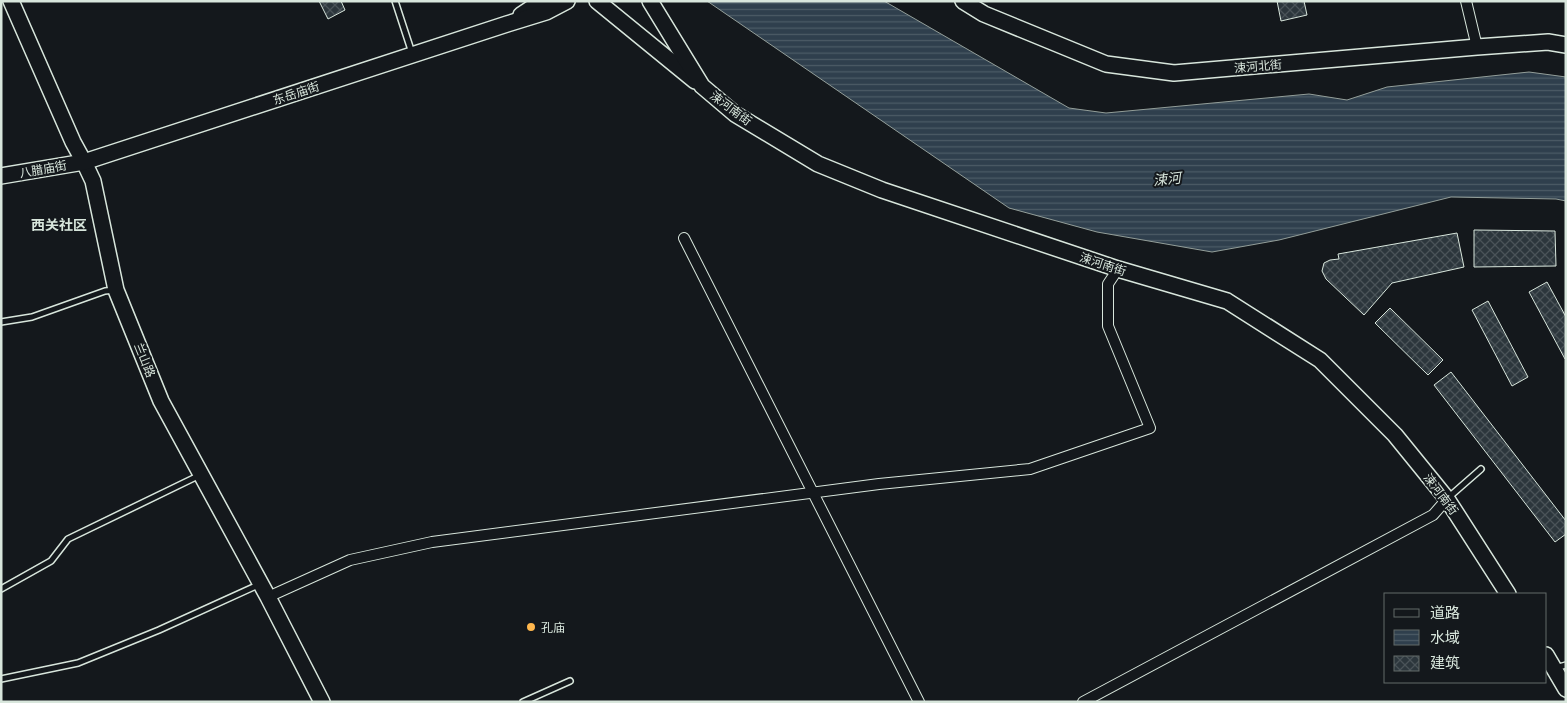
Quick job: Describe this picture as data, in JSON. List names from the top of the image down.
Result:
{
  "streets": {
    "main road": [
      "涑河北街",
      "东岳庙街",
      "涑河南街",
      "八腊庙街",
      "兰山路"
    ]
  },
  "crossings": [
    ["东岳庙街", "八腊庙街"],
    ["东岳庙街", "兰山路"],
    ["八腊庙街", "兰山路"]
  ],
  "districts": ["西关社区"],
  "water": ["涑河"],
  "places": ["孔庙"],
  "legend": ["道路", "水域", "建筑"]
}
